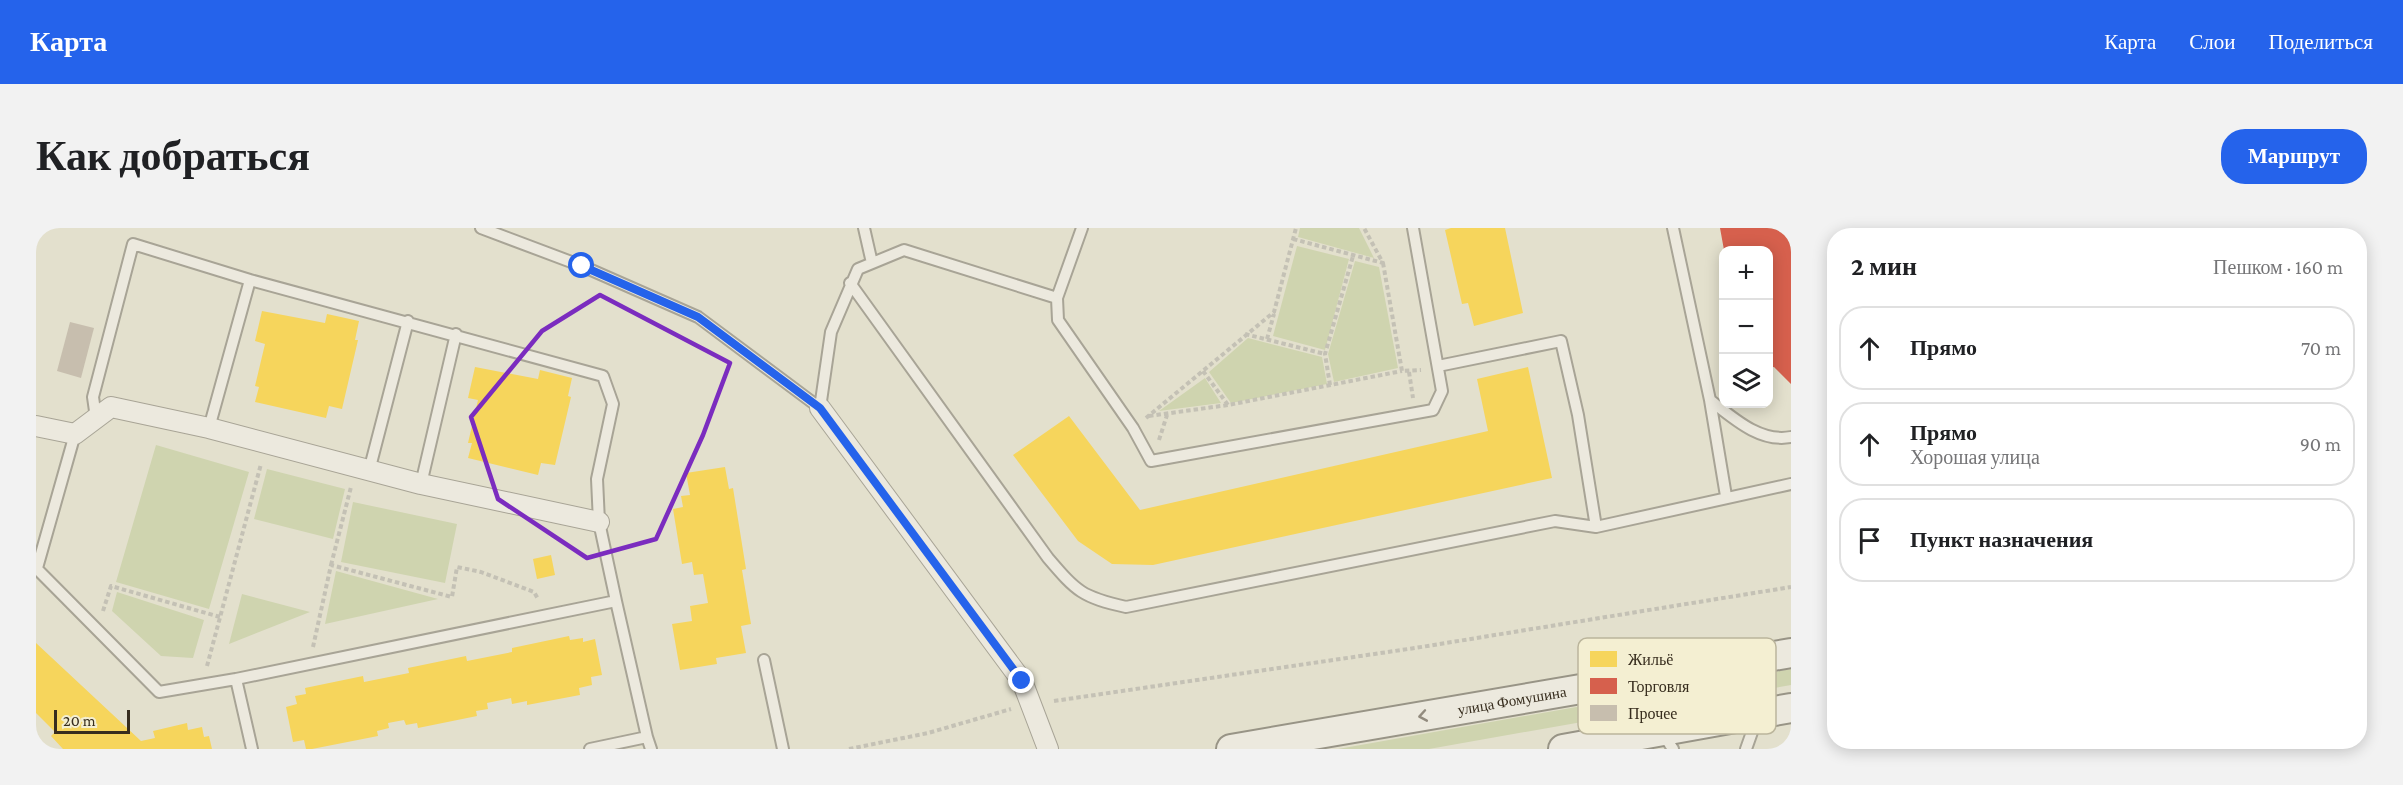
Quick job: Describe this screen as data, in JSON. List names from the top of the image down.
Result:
{
  "streets": {
    "main road": ["улица Фомушина"]
  },
  "one_way": ["улица Фомушина"],
  "legend": ["Жильё", "Торговля", "Прочее"],
  "scale_bar": "20 m",
  "page": {
    "header": "Карта",
    "nav": ["Карта", "Слои", "Поделиться"],
    "buttons": "Маршрут",
    "title": "Как добраться",
    "heading": ["2 мин", "Пешком · 160 m"],
    "map_buttons": ["+", "−"],
    "list": [
      ["Прямо", "70 m"],
      ["Прямо", "Хорошая улица", "90 m"],
      "Пункт назначения"
    ],
    "scale": "20 m"
  }
}
